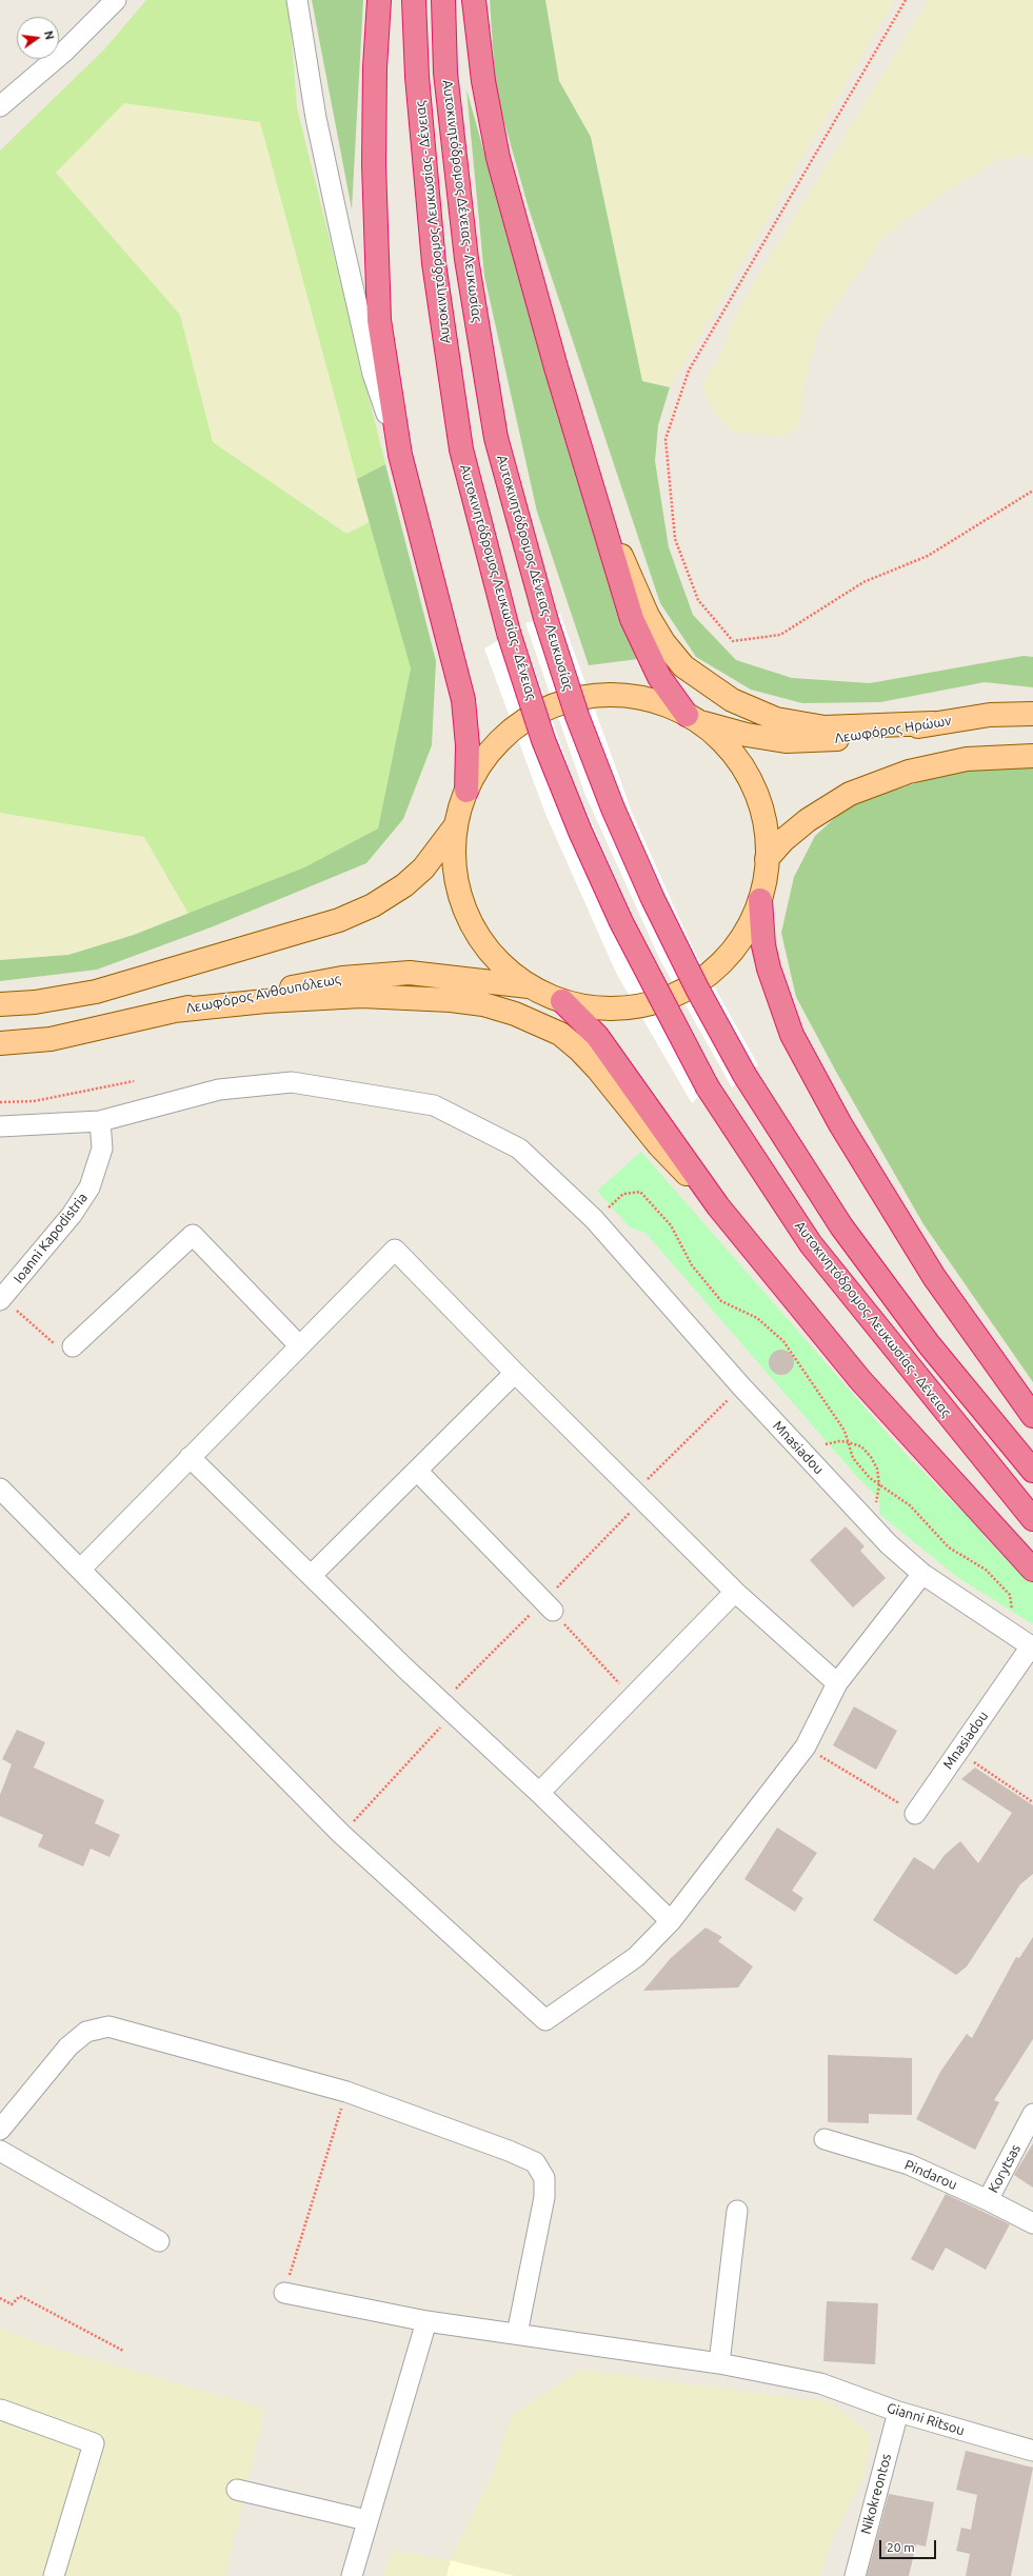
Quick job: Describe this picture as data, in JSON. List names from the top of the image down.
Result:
{
  "streets": {
    "highway": ["Αυτοκινητόδρομος Δένειας - Λευκωσίας", "Αυτοκινητόδρομος Λευκωσίας - Δένειας"],
    "main road": ["Λεωφόρος Ηρώων", "Λεωφόρος Ανθουπόλεως"],
    "street": [
      "Ioanni Kapodistria",
      "Mnasiadou",
      "Korytsas",
      "Pindarou",
      "Gianni Ritsou",
      "Nikokreontos"
    ]
  },
  "crossings": [
    ["Ioanni Kapodistria", "Mnasiadou"],
    ["Korytsas", "Pindarou"],
    ["Gianni Ritsou", "Nikokreontos"]
  ],
  "scale_bar": "20 m",
  "north": "right"
}
